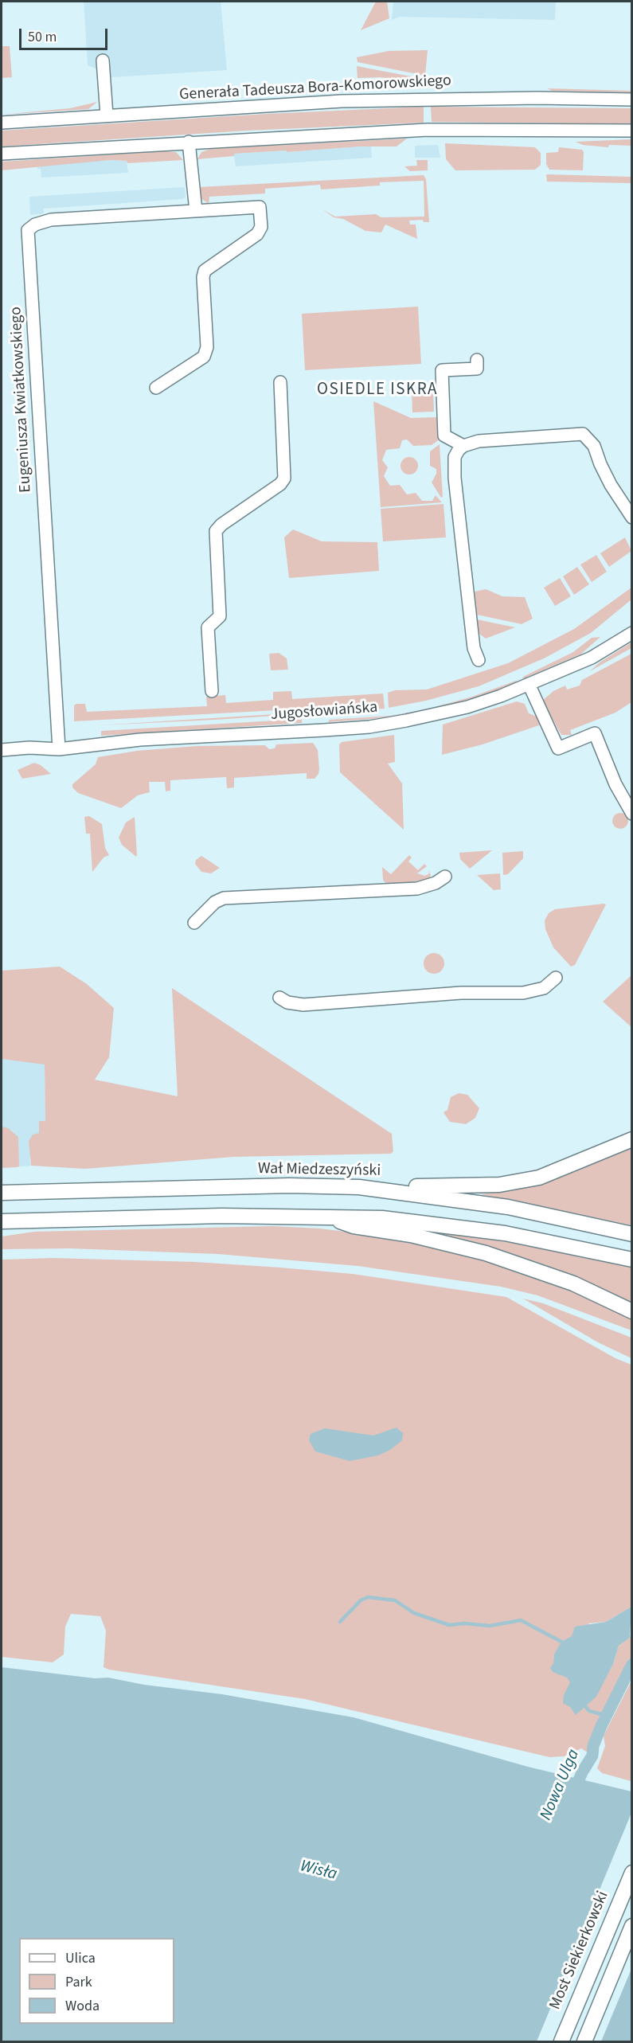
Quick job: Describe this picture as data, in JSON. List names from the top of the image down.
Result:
{
  "streets": {
    "main road": ["Wał Miedzeszyński", "Most Siekierkowski"],
    "street": ["Generała Tadeusza Bora-Komorowskiego", "Eugeniusza Kwiatkowskiego", "Jugosłowiańska"]
  },
  "crossings": [
    ["Eugeniusza Kwiatkowskiego", "Jugosłowiańska"]
  ],
  "districts": ["OSIEDLE ISKRA"],
  "water": ["Nowa Ulga", "Wisła"],
  "legend": ["Ulica", "Park", "Woda"],
  "scale_bar": "50 m"
}
